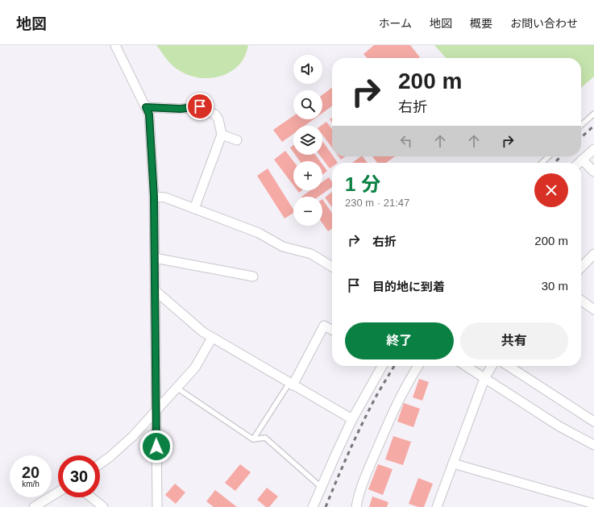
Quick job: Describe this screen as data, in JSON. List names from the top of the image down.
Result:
{
  "page": {
    "header": "地図",
    "nav": [
      "ホーム",
      "地図",
      "概要",
      "お問い合わせ"
    ],
    "map_buttons": ["+", "−"],
    "turn": ["200 m", "右折"],
    "heading": ["1 分", "230 m · 21:47"],
    "list": [
      {
        "name": "右折",
        "value": "200 m"
      },
      {
        "name": "目的地に到着",
        "value": "30 m"
      }
    ],
    "buttons": ["終了", "共有"],
    "speed": "20 km/h",
    "limit": "30"
  }
}
